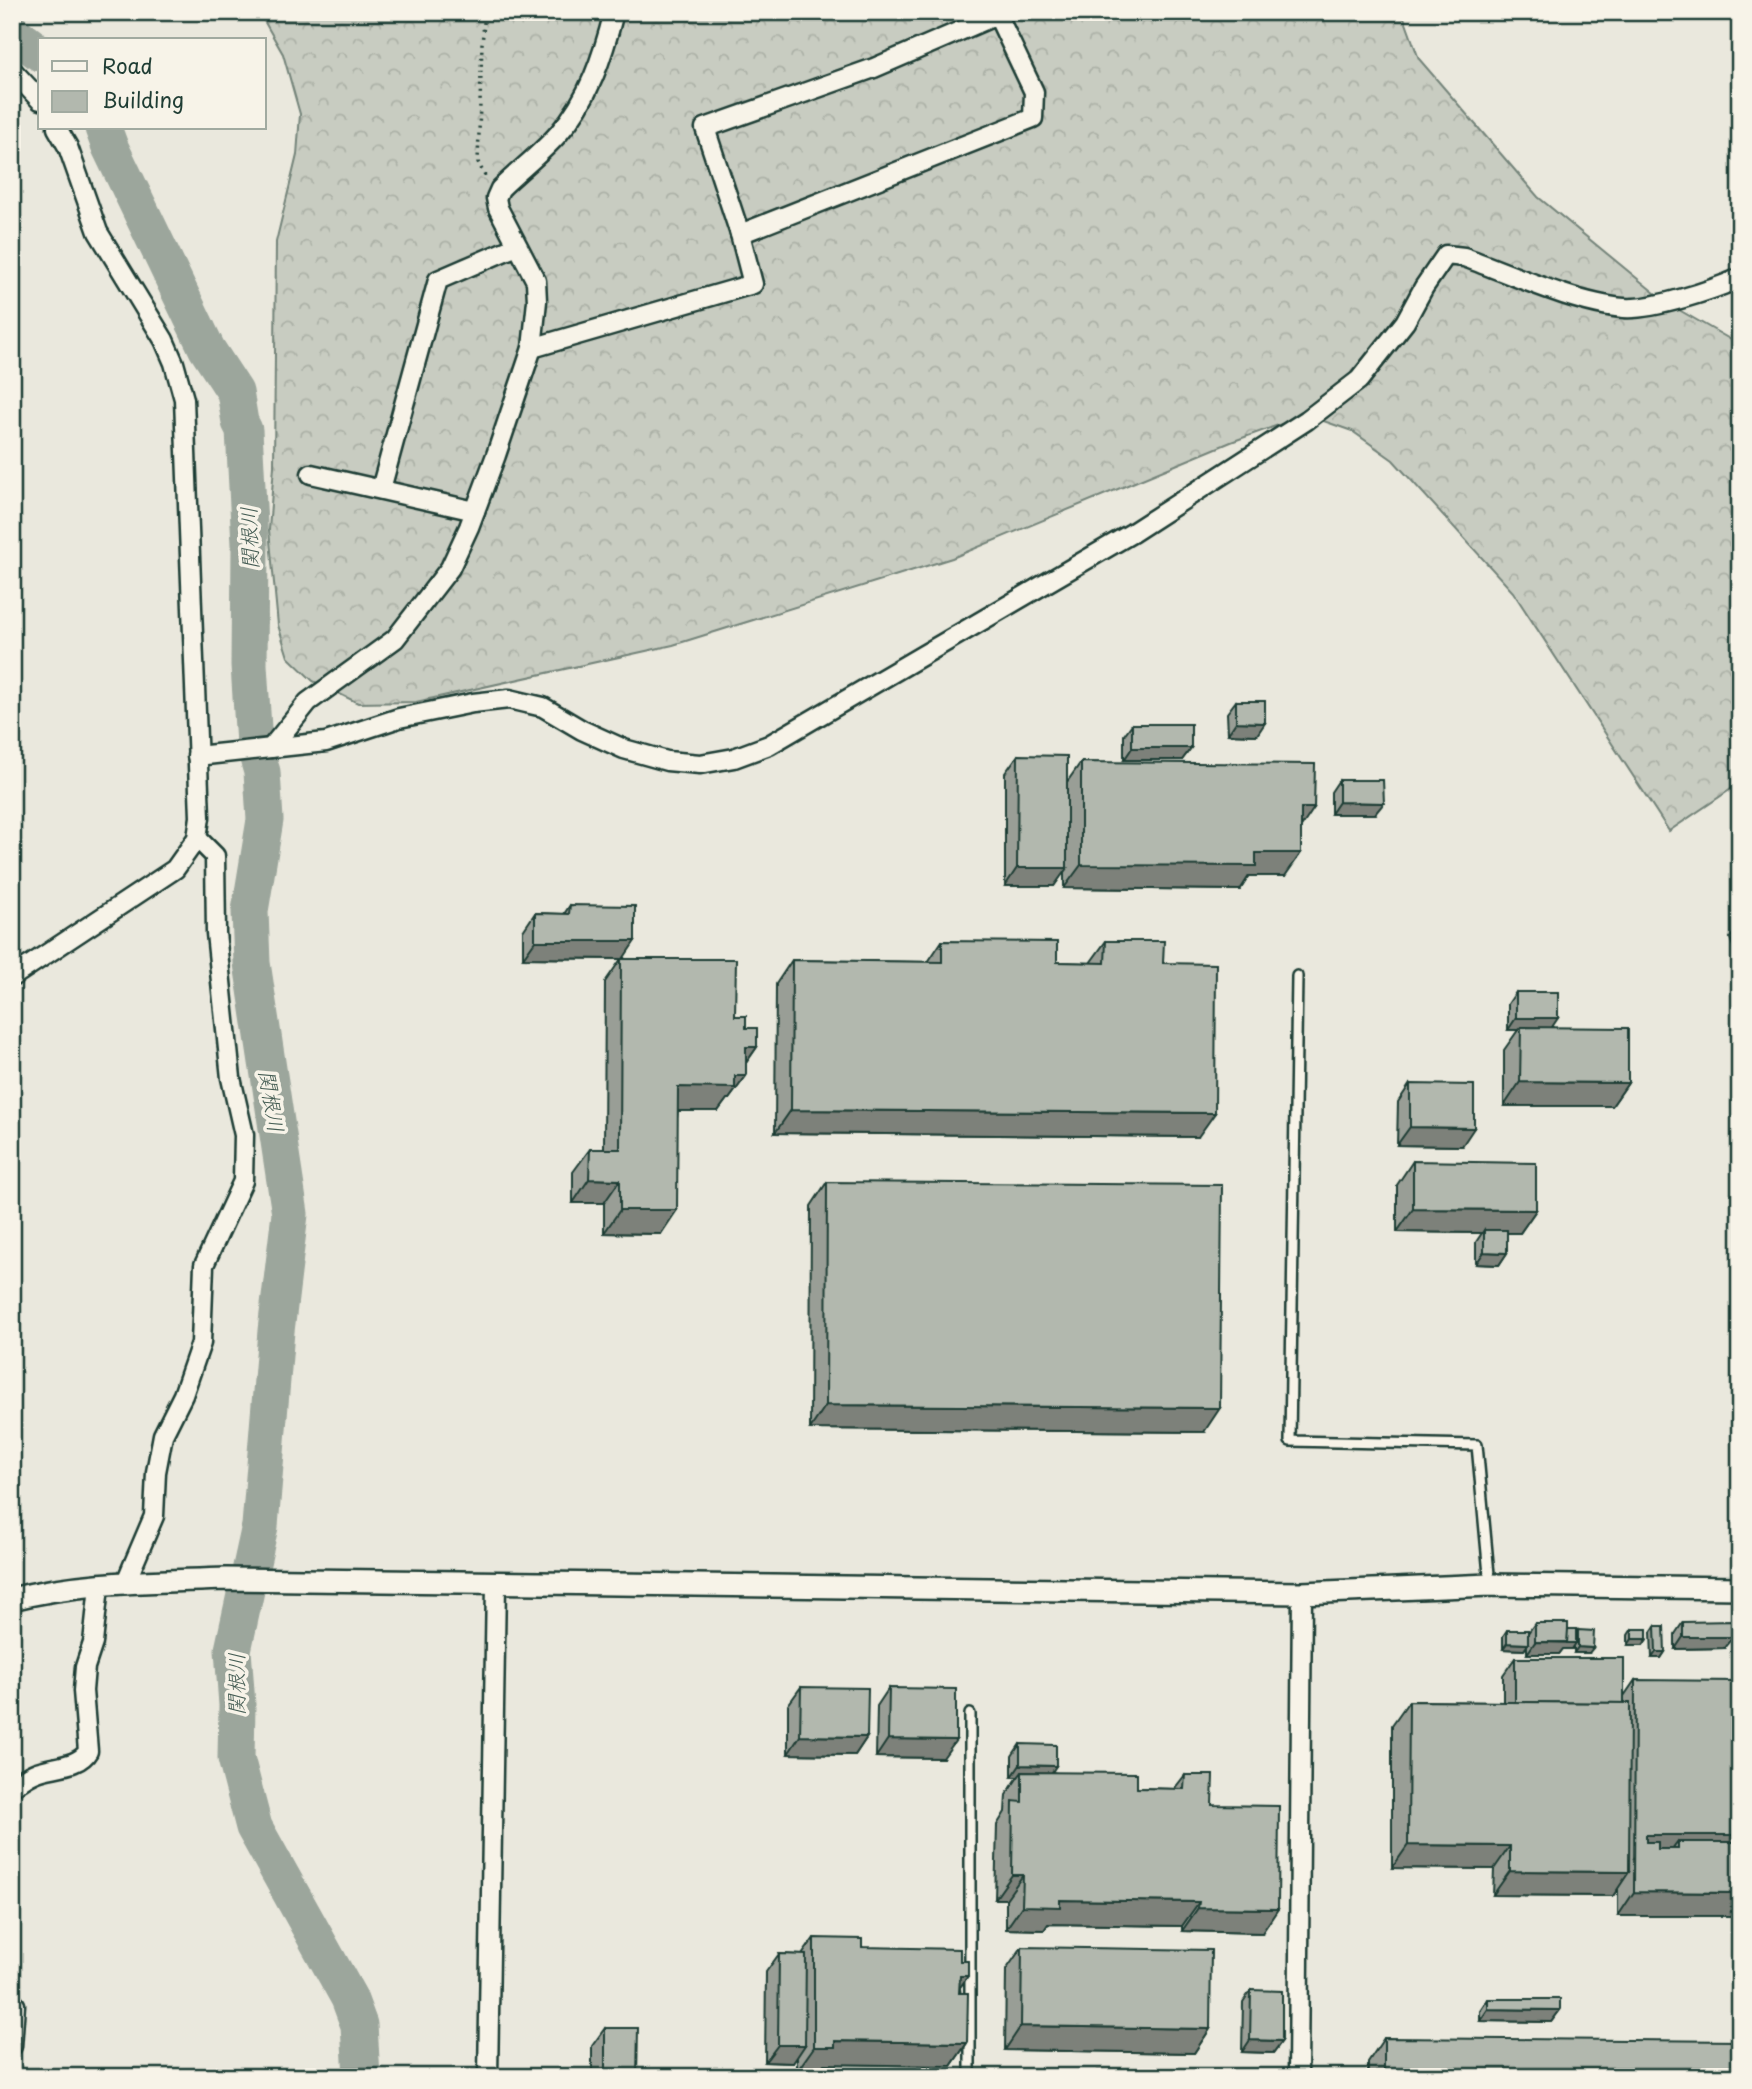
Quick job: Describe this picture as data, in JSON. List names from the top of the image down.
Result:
{
  "water": ["関根川"],
  "legend": ["Road", "Building"]
}
